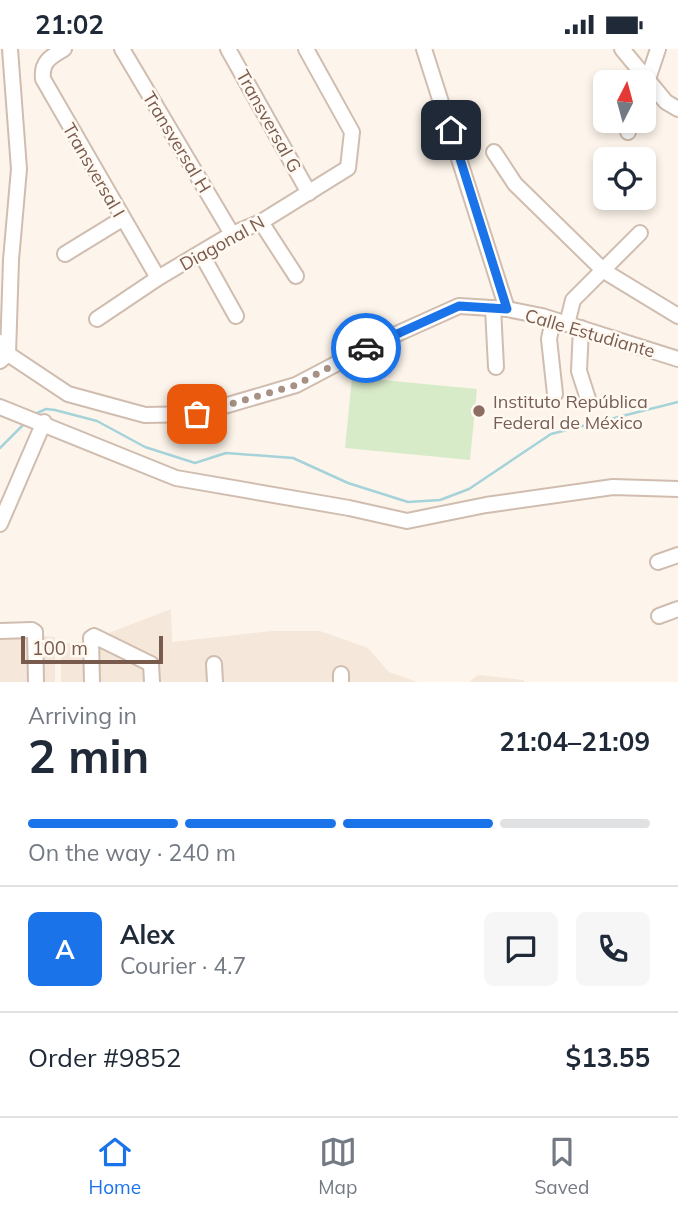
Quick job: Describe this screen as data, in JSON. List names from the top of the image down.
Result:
{
  "streets": {
    "street": [
      "Transversal G",
      "Transversal H",
      "Transversal I",
      "Diagonal N",
      "Calle Estudiante"
    ]
  },
  "crossings": [
    ["Transversal G", "Diagonal N"],
    ["Transversal H", "Diagonal N"],
    ["Transversal I", "Diagonal N"]
  ],
  "places": ["Instituto República Federal de México"],
  "scale_bar": "100 m",
  "north": "top",
  "page": {
    "status": "21:02",
    "scale": "100 m",
    "heading": ["2 min", "Arriving in", "21:04–21:09"],
    "panel": [
      "Alex",
      "Courier · 4.7",
      "Order #9852",
      "$13.55"
    ],
    "bar": "On the way · 240 m",
    "round": "A",
    "tabs": ["Home", "Map", "Saved"]
  }
}
